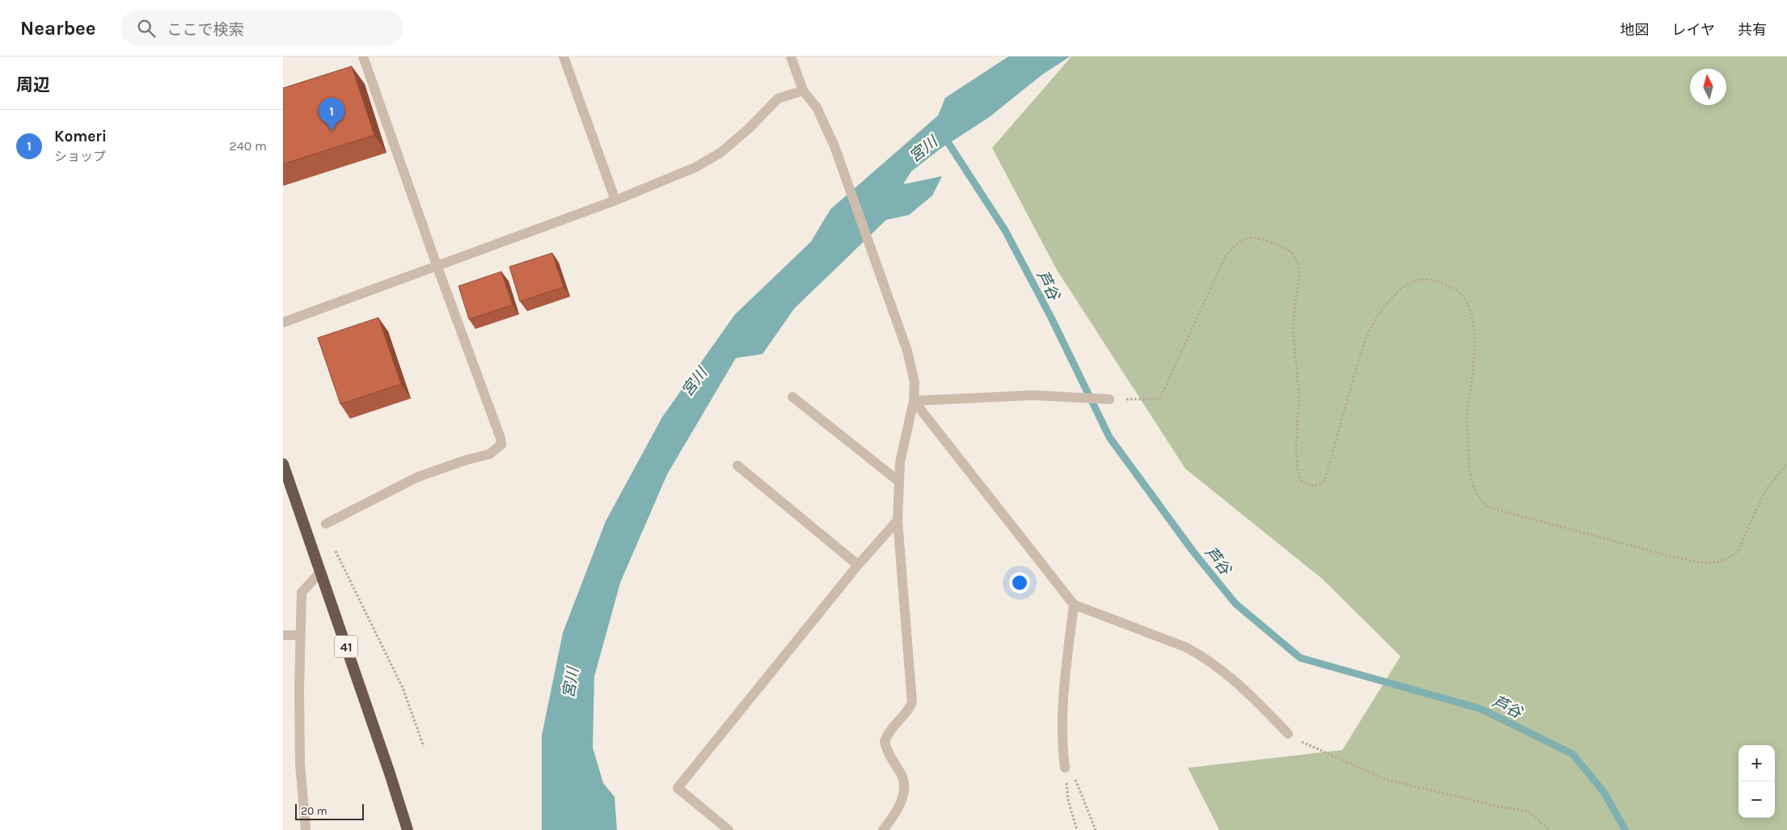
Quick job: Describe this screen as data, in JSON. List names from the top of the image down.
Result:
{
  "streets": {
    "highway": ["41"]
  },
  "water": ["宮川", "芦谷"],
  "scale_bar": "20 m",
  "north": "top",
  "page": {
    "header": "Nearbee",
    "search": "ここで検索",
    "nav": ["地図", "レイヤ", "共有"],
    "heading": "周辺",
    "pins": "1",
    "list": [
      {
        "mark": "1",
        "name": "Komeri",
        "note": "ショップ",
        "value": "240 m"
      }
    ],
    "map_buttons": ["+", "−"],
    "scale": "20 m"
  }
}
